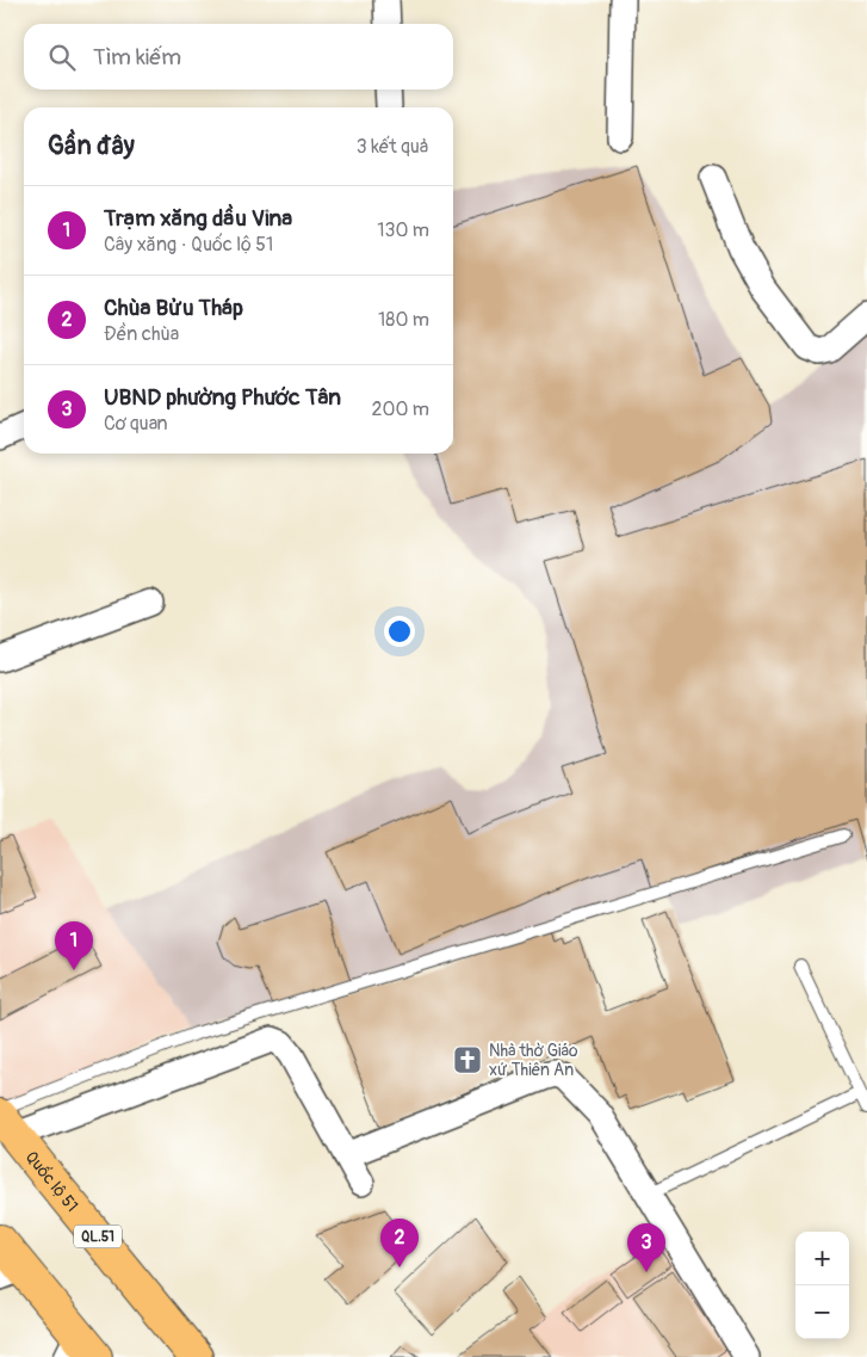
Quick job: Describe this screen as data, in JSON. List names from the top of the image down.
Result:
{
  "streets": {
    "highway": ["Quốc lộ 51", "QL.51"]
  },
  "places": {
    "church": ["Nhà thờ Giáo xứ Thiên An"]
  },
  "page": {
    "search": "Tìm kiếm",
    "heading": ["Gần đây", "3 kết quả"],
    "list": [
      {
        "mark": "1",
        "name": "Trạm xăng dầu Vina",
        "note": "Cây xăng · Quốc lộ 51",
        "value": "130 m"
      },
      {
        "mark": "2",
        "name": "Chùa Bửu Tháp",
        "note": "Đền chùa",
        "value": "180 m"
      },
      {
        "mark": "3",
        "name": "UBND phường Phước Tân",
        "note": "Cơ quan",
        "value": "200 m"
      }
    ],
    "pins": ["1", "2", "3"],
    "map_buttons": ["+", "−"]
  }
}
